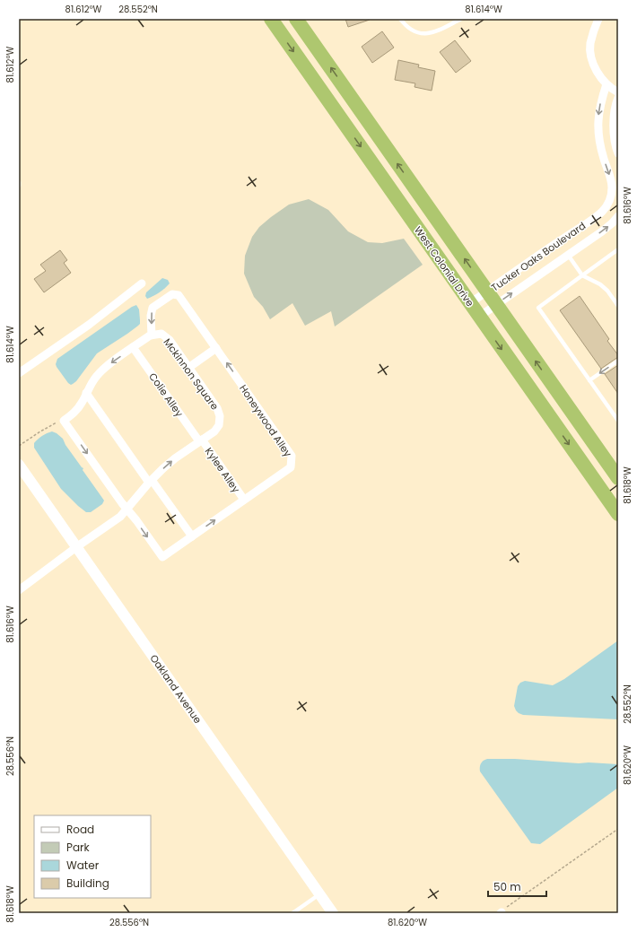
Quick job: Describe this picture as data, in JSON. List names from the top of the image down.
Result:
{
  "streets": {
    "highway": ["West Colonial Drive"],
    "street": [
      "Tucker Oaks Boulevard",
      "Mckinnon Square",
      "Colie Alley",
      "Honeywood Alley",
      "Kylee Alley",
      "Oakland Avenue"
    ]
  },
  "crossings": [
    ["Tucker Oaks Boulevard", "West Colonial Drive"],
    ["Mckinnon Square", "Colie Alley"],
    ["Mckinnon Square", "Honeywood Alley"],
    ["Mckinnon Square", "Kylee Alley"],
    ["Mckinnon Square", "Oakland Avenue"],
    ["Colie Alley", "Kylee Alley"],
    ["Honeywood Alley", "Kylee Alley"]
  ],
  "legend": [
    "Road",
    "Park",
    "Water",
    "Building"
  ],
  "scale_bar": "50 m",
  "coordinates": [
    "81.612°W",
    "28.552°N",
    "81.614°W",
    "81.616°W",
    "81.618°W",
    "28.556°N",
    "81.620°W"
  ]
}
